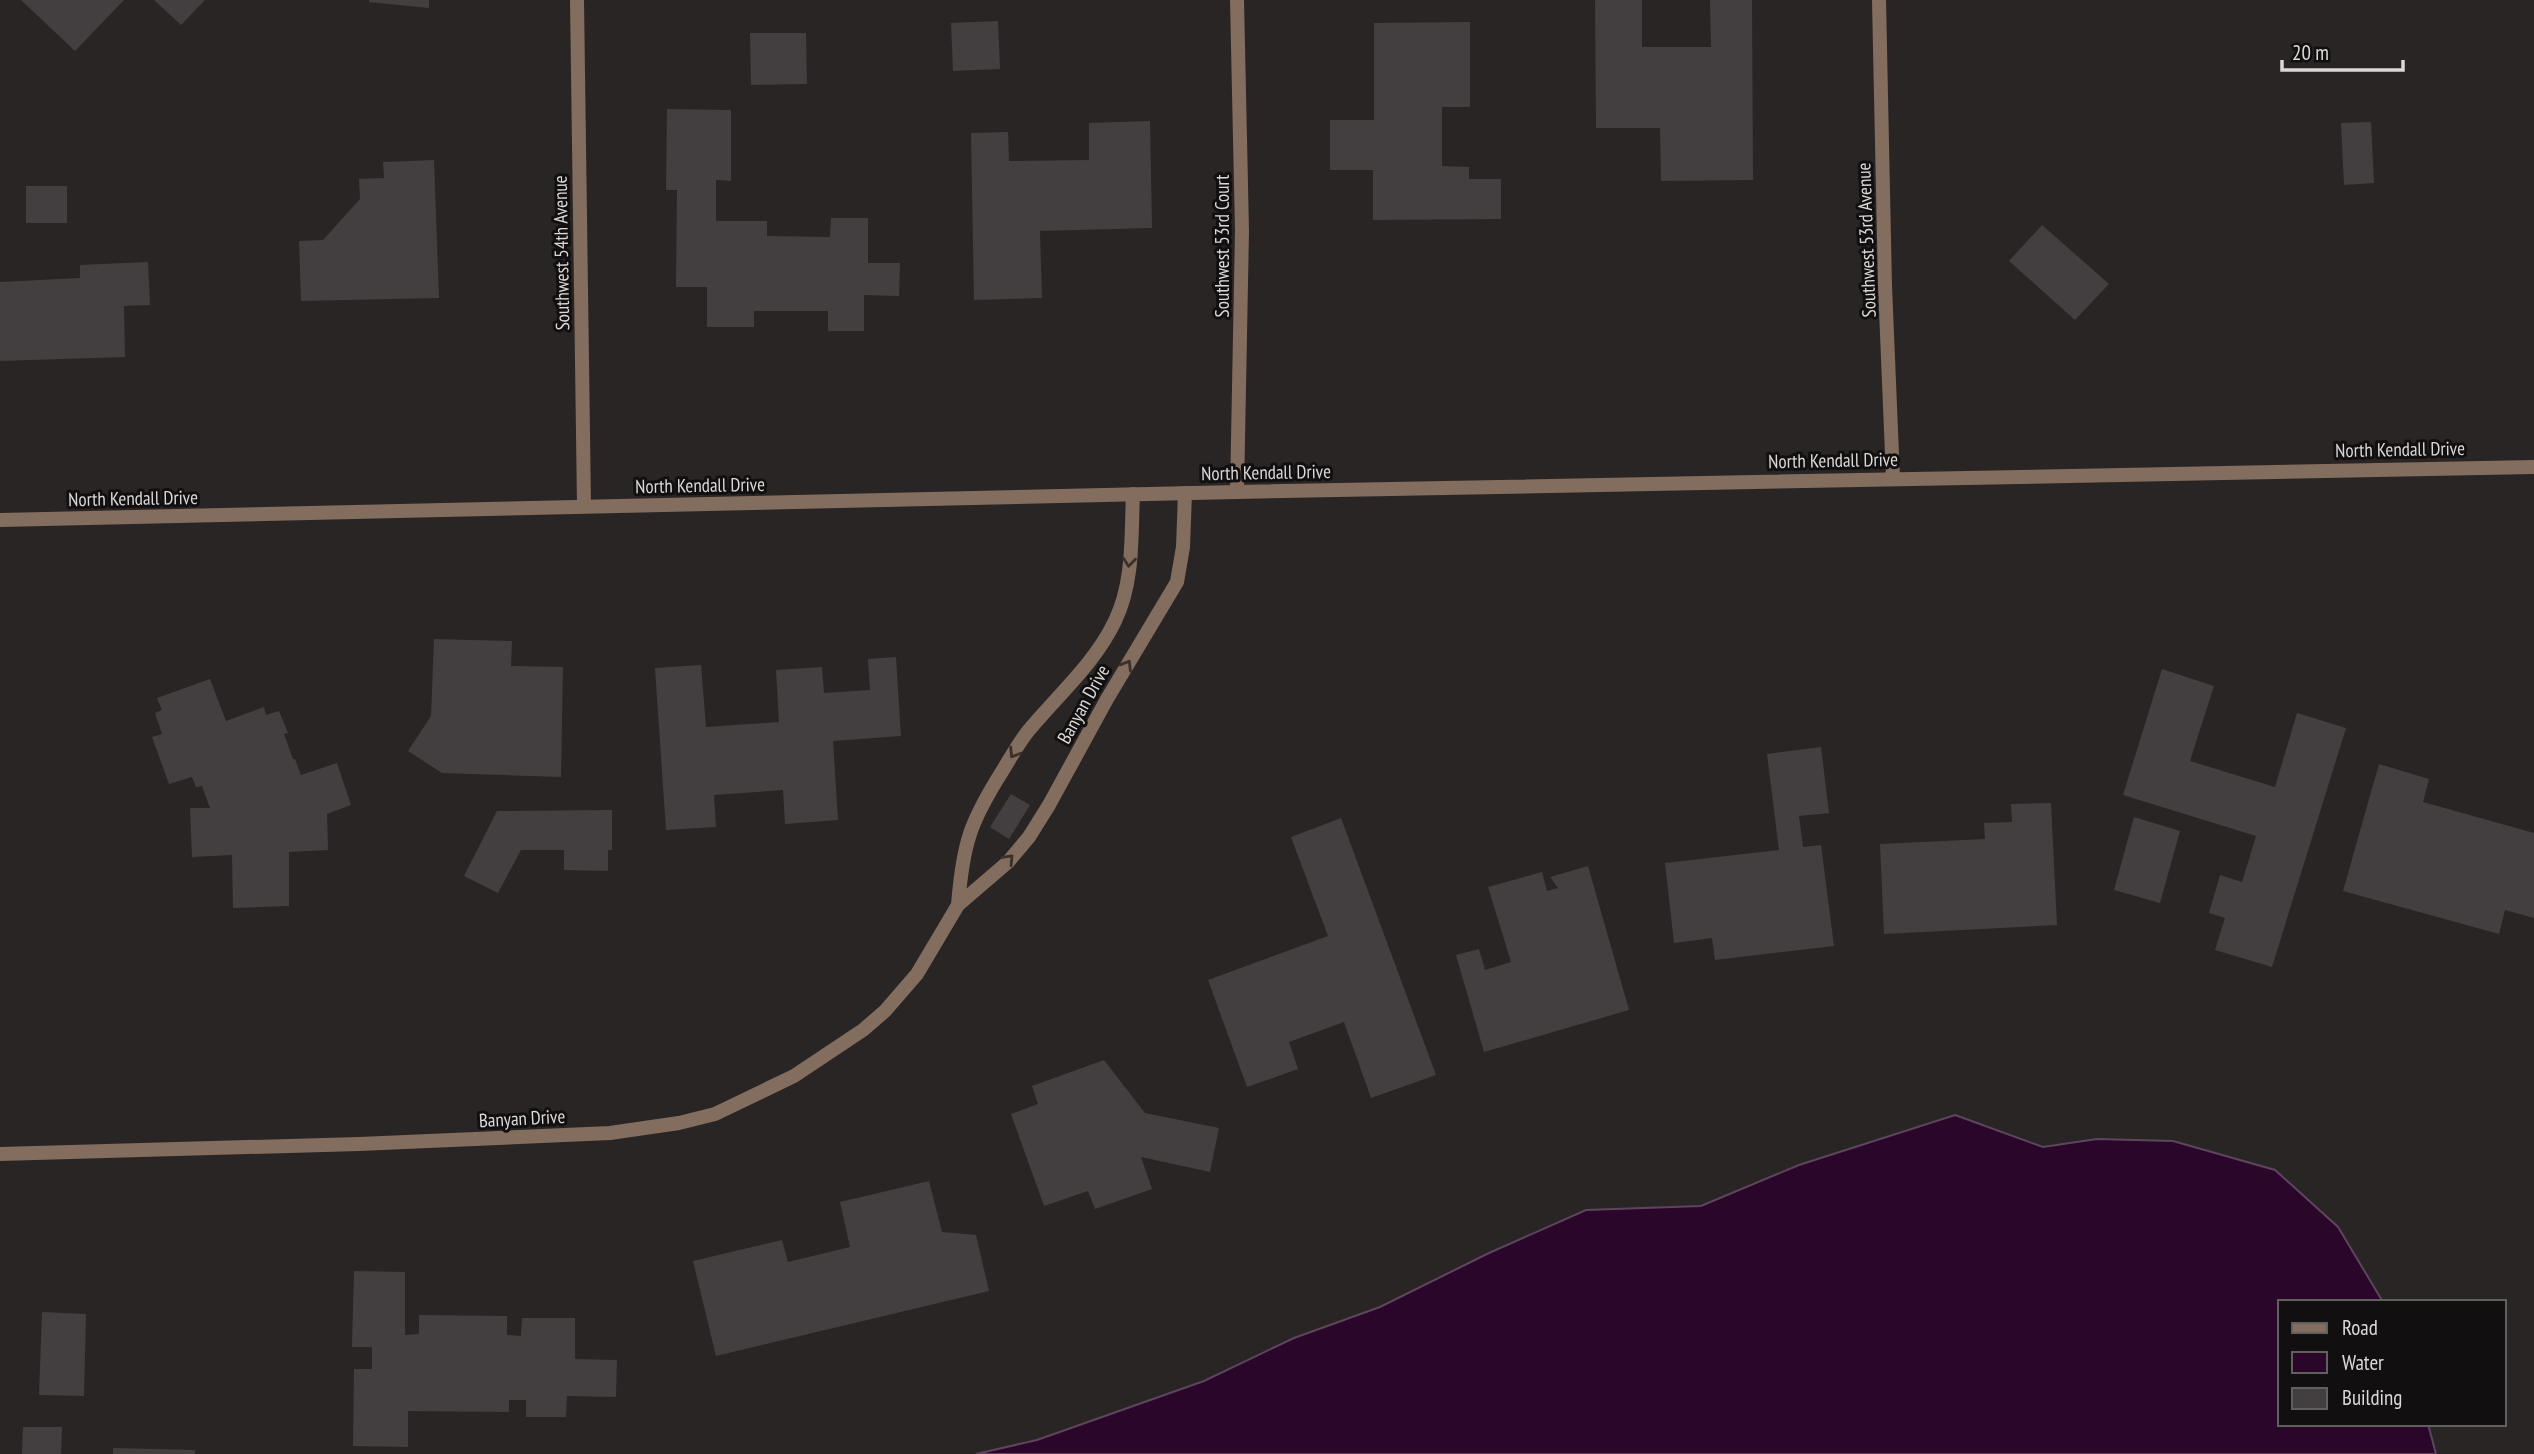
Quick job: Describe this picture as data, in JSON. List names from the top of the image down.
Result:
{
  "streets": {
    "street": [
      "Southwest 53rd Avenue",
      "Southwest 53rd Court",
      "Southwest 54th Avenue",
      "North Kendall Drive",
      "Banyan Drive"
    ]
  },
  "crossings": [
    ["Southwest 53rd Avenue", "North Kendall Drive"],
    ["Southwest 53rd Court", "North Kendall Drive"],
    ["Southwest 54th Avenue", "North Kendall Drive"],
    ["North Kendall Drive", "Banyan Drive"]
  ],
  "legend": ["Road", "Water", "Building"],
  "scale_bar": "20 m"
}
